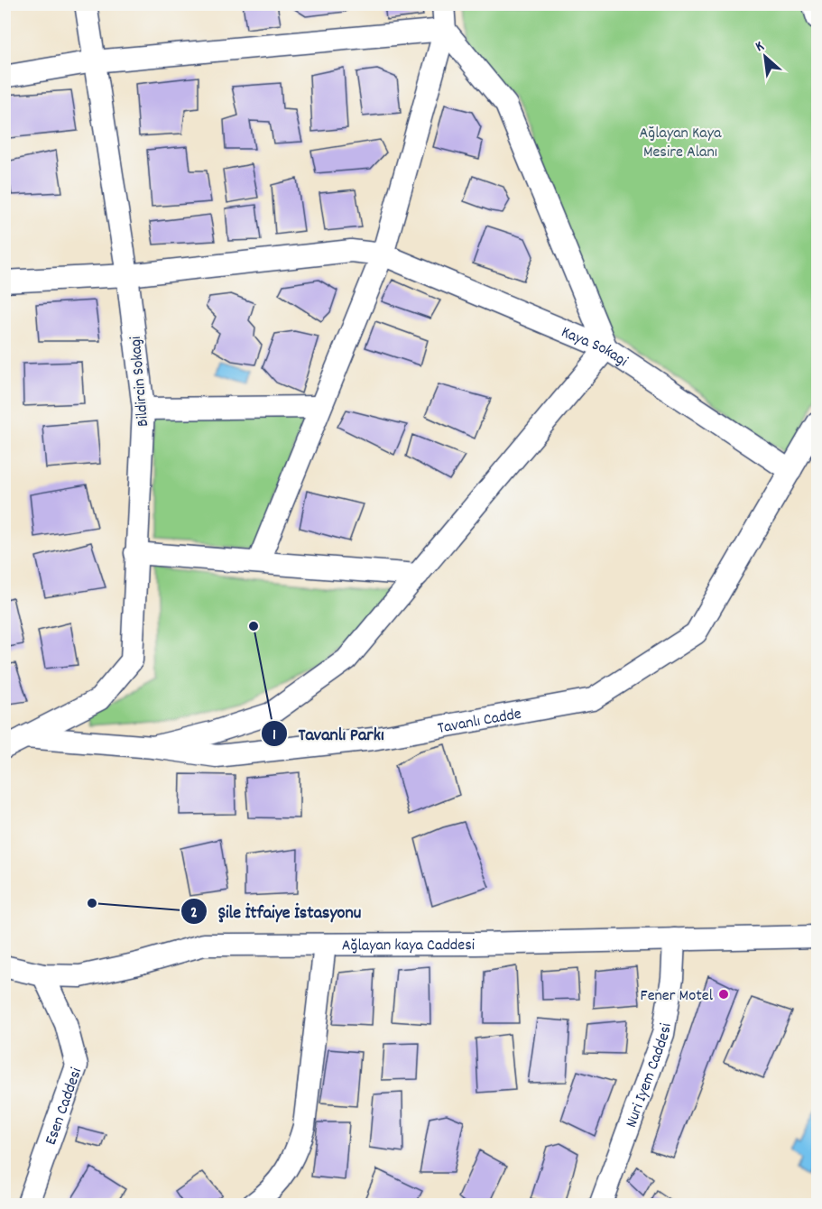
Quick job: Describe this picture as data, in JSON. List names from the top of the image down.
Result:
{
  "streets": {
    "street": [
      "Kaya Sokagi",
      "Bildircin Sokagi",
      "Tavanlı Cadde",
      "Ağlayan kaya Caddesi",
      "Nuri Iyem Caddesi",
      "Esen Caddesi"
    ]
  },
  "crossings": [
    ["Kaya Sokagi", "Bildircin Sokagi"],
    ["Kaya Sokagi", "Tavanlı Cadde"],
    ["Bildircin Sokagi", "Tavanlı Cadde"],
    ["Ağlayan kaya Caddesi", "Nuri Iyem Caddesi"],
    ["Ağlayan kaya Caddesi", "Esen Caddesi"]
  ],
  "parks": ["Ağlayan Kaya Mesire Alanı"],
  "places": ["Tavanlı Parkı", "Şile İtfaiye İstasyonu", "Fener Motel"],
  "north": "top left"
}
